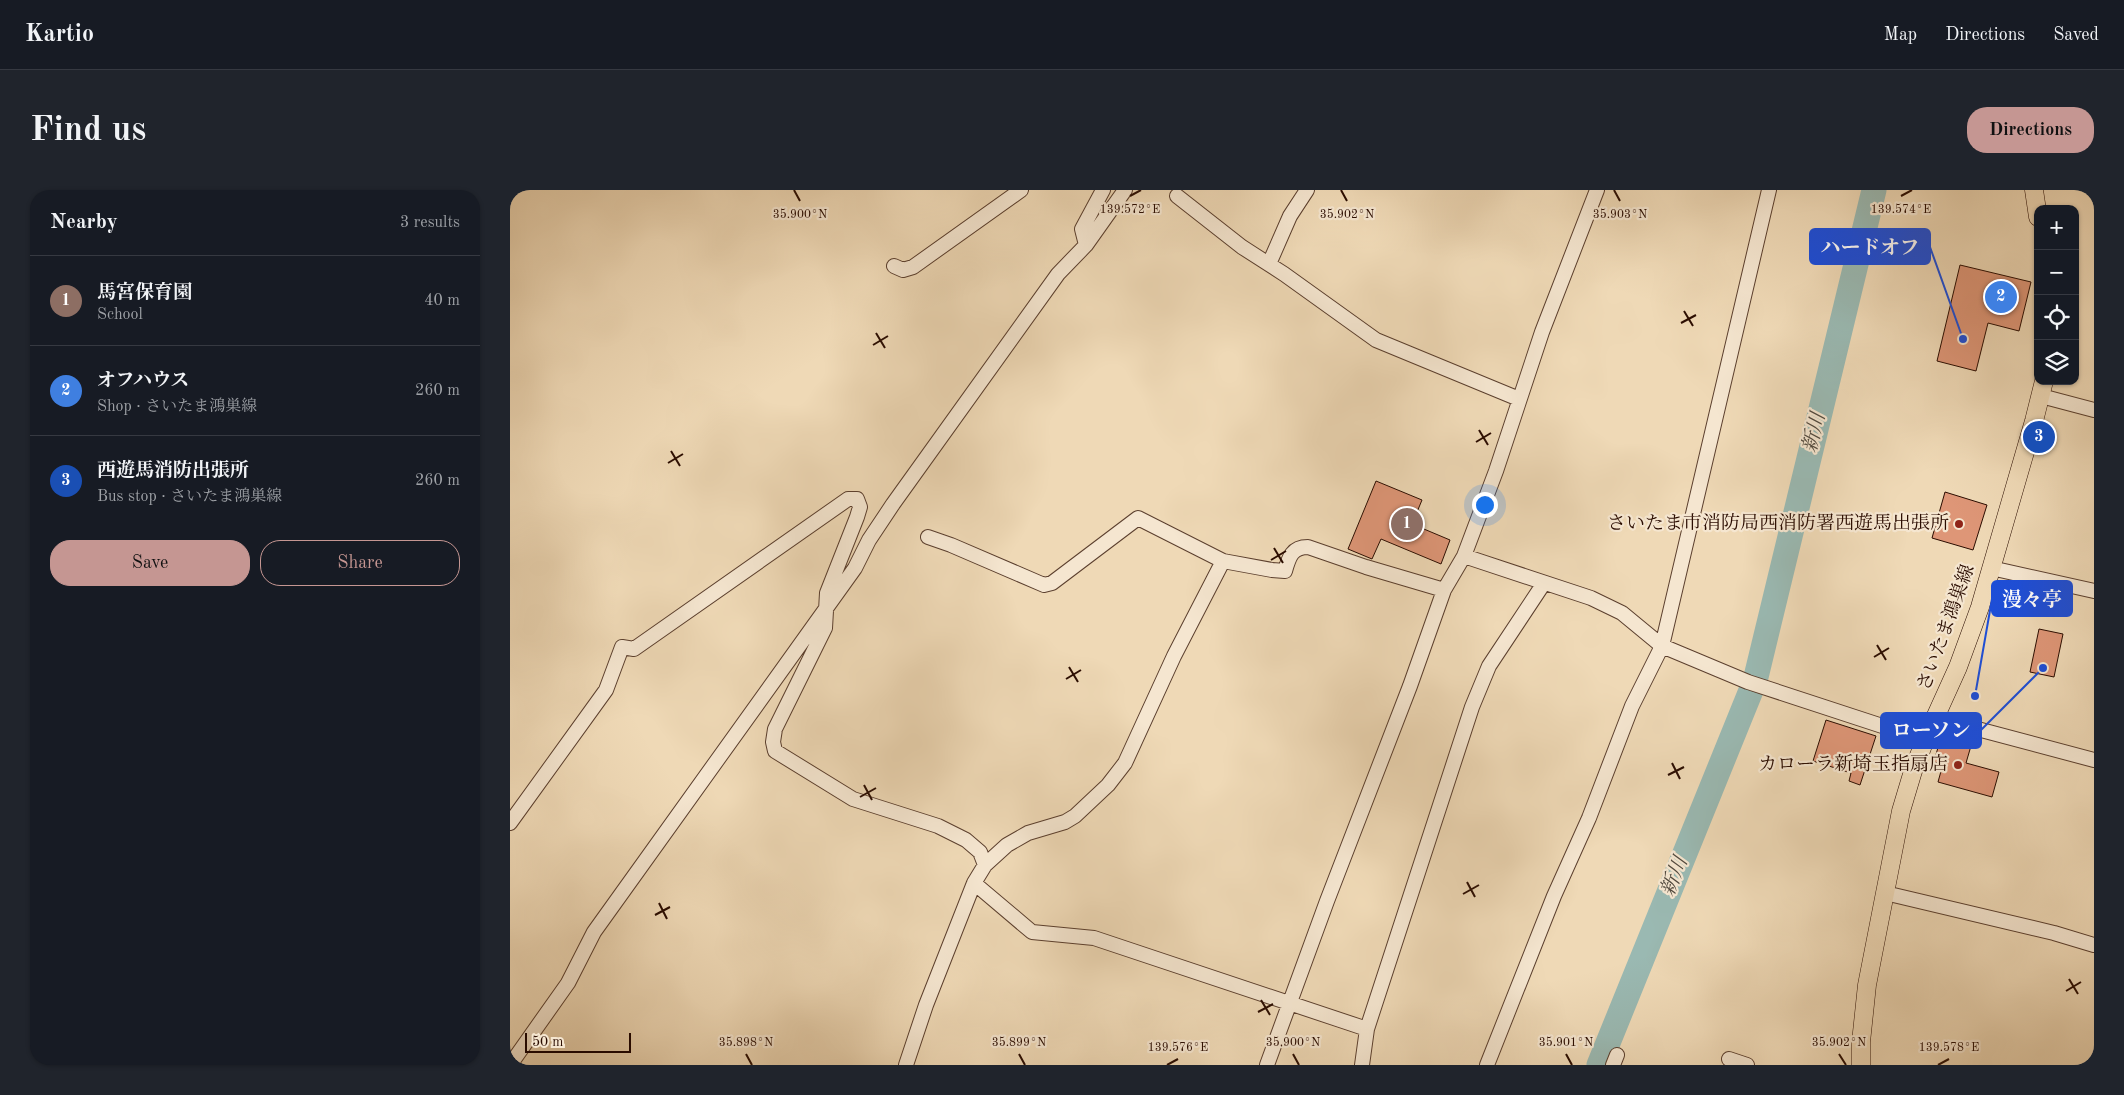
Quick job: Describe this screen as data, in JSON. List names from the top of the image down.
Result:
{
  "streets": {
    "main road": ["さいたま鴻巣線"]
  },
  "water": ["新川"],
  "places": [
    "ハードオフ",
    "さいたま市消防局西消防署西遊馬出張所",
    "ローソン",
    "漫々亭",
    "カローラ新埼玉指扇店"
  ],
  "scale_bar": "50 m",
  "page": {
    "header": "Kartio",
    "nav": ["Map", "Directions", "Saved"],
    "buttons": [
      "Directions",
      ["Save", "Share"]
    ],
    "title": "Find us",
    "heading": ["Nearby", "3 results"],
    "map_buttons": ["+", "−"],
    "list": [
      {
        "mark": "1",
        "name": "馬宮保育園",
        "note": "School",
        "value": "40 m"
      },
      {
        "mark": "2",
        "name": "オフハウス",
        "note": "Shop · さいたま鴻巣線",
        "value": "260 m"
      },
      {
        "mark": "3",
        "name": "西遊馬消防出張所",
        "note": "Bus stop · さいたま鴻巣線",
        "value": "260 m"
      }
    ],
    "pins": ["2", "3", "1"],
    "scale": "50 m"
  },
  "coordinates": [
    "139.572°E",
    "139.574°E",
    "35.900°N",
    "35.902°N",
    "35.903°N",
    "35.898°N",
    "35.899°N",
    "35.901°N",
    "139.576°E",
    "139.578°E"
  ]
}
